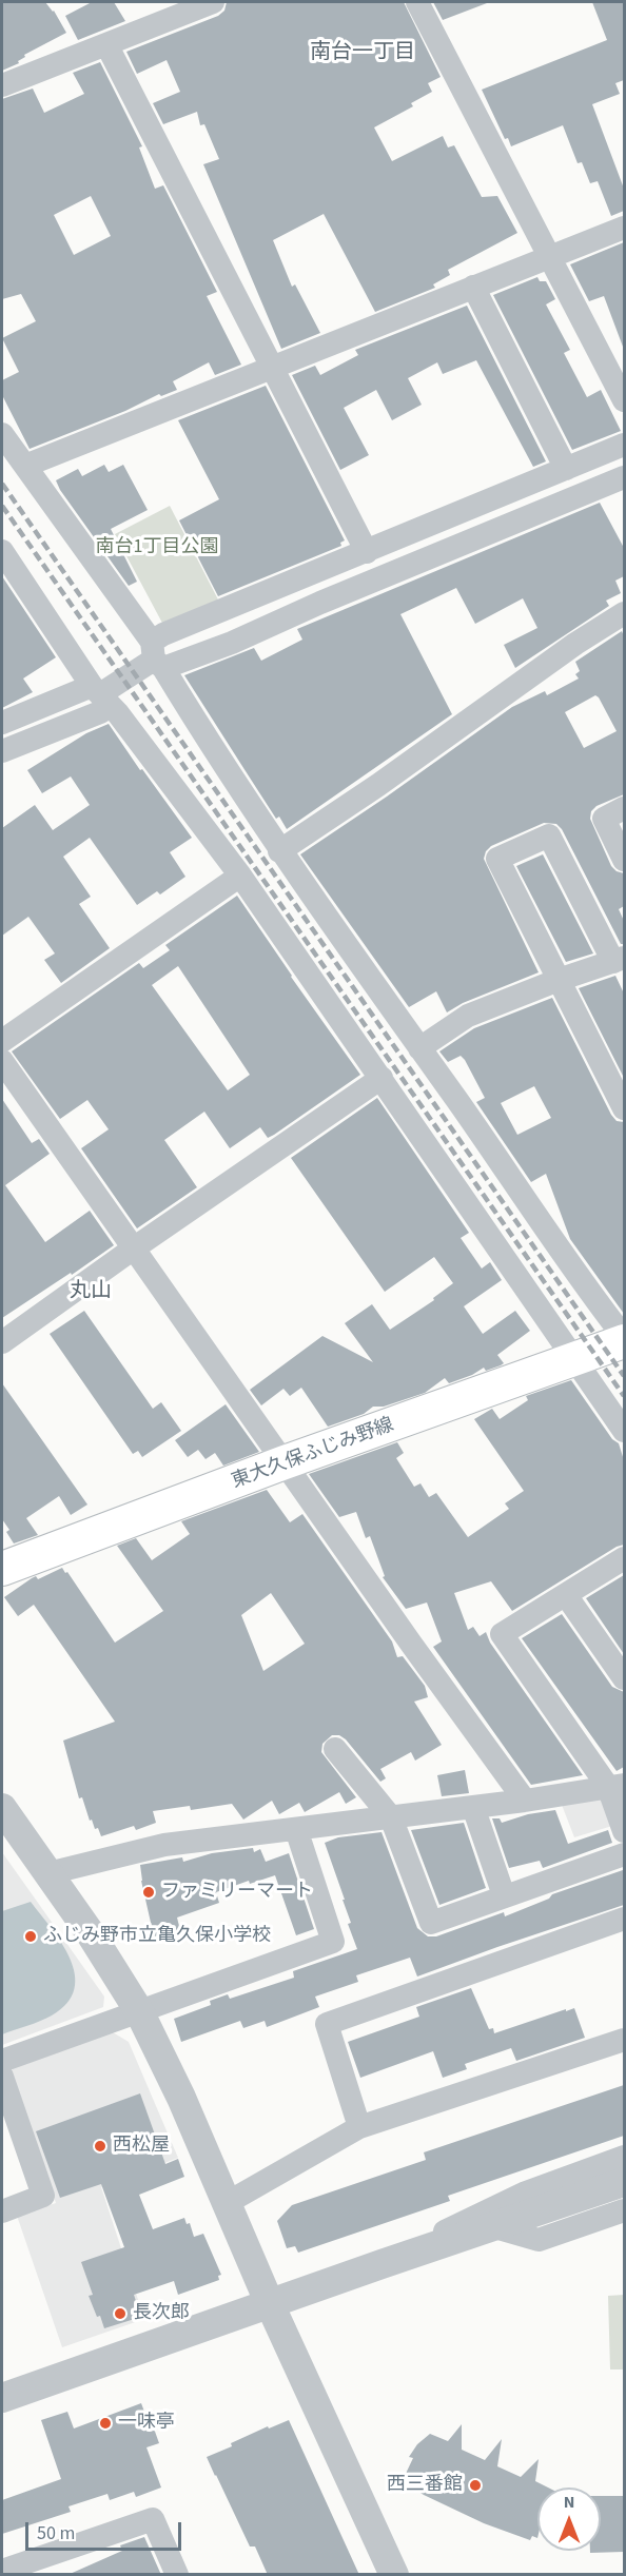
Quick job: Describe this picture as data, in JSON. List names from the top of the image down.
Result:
{
  "streets": {
    "main road": ["東大久保ふじみ野線"]
  },
  "districts": ["南台一丁目", "丸山"],
  "parks": ["南台1丁目公園"],
  "places": [
    "ファミリーマート",
    "ふじみ野市立亀久保小学校",
    "西松屋",
    "長次郎",
    "一味亭",
    "西三番館"
  ],
  "scale_bar": "50 m",
  "north": "top"
}
